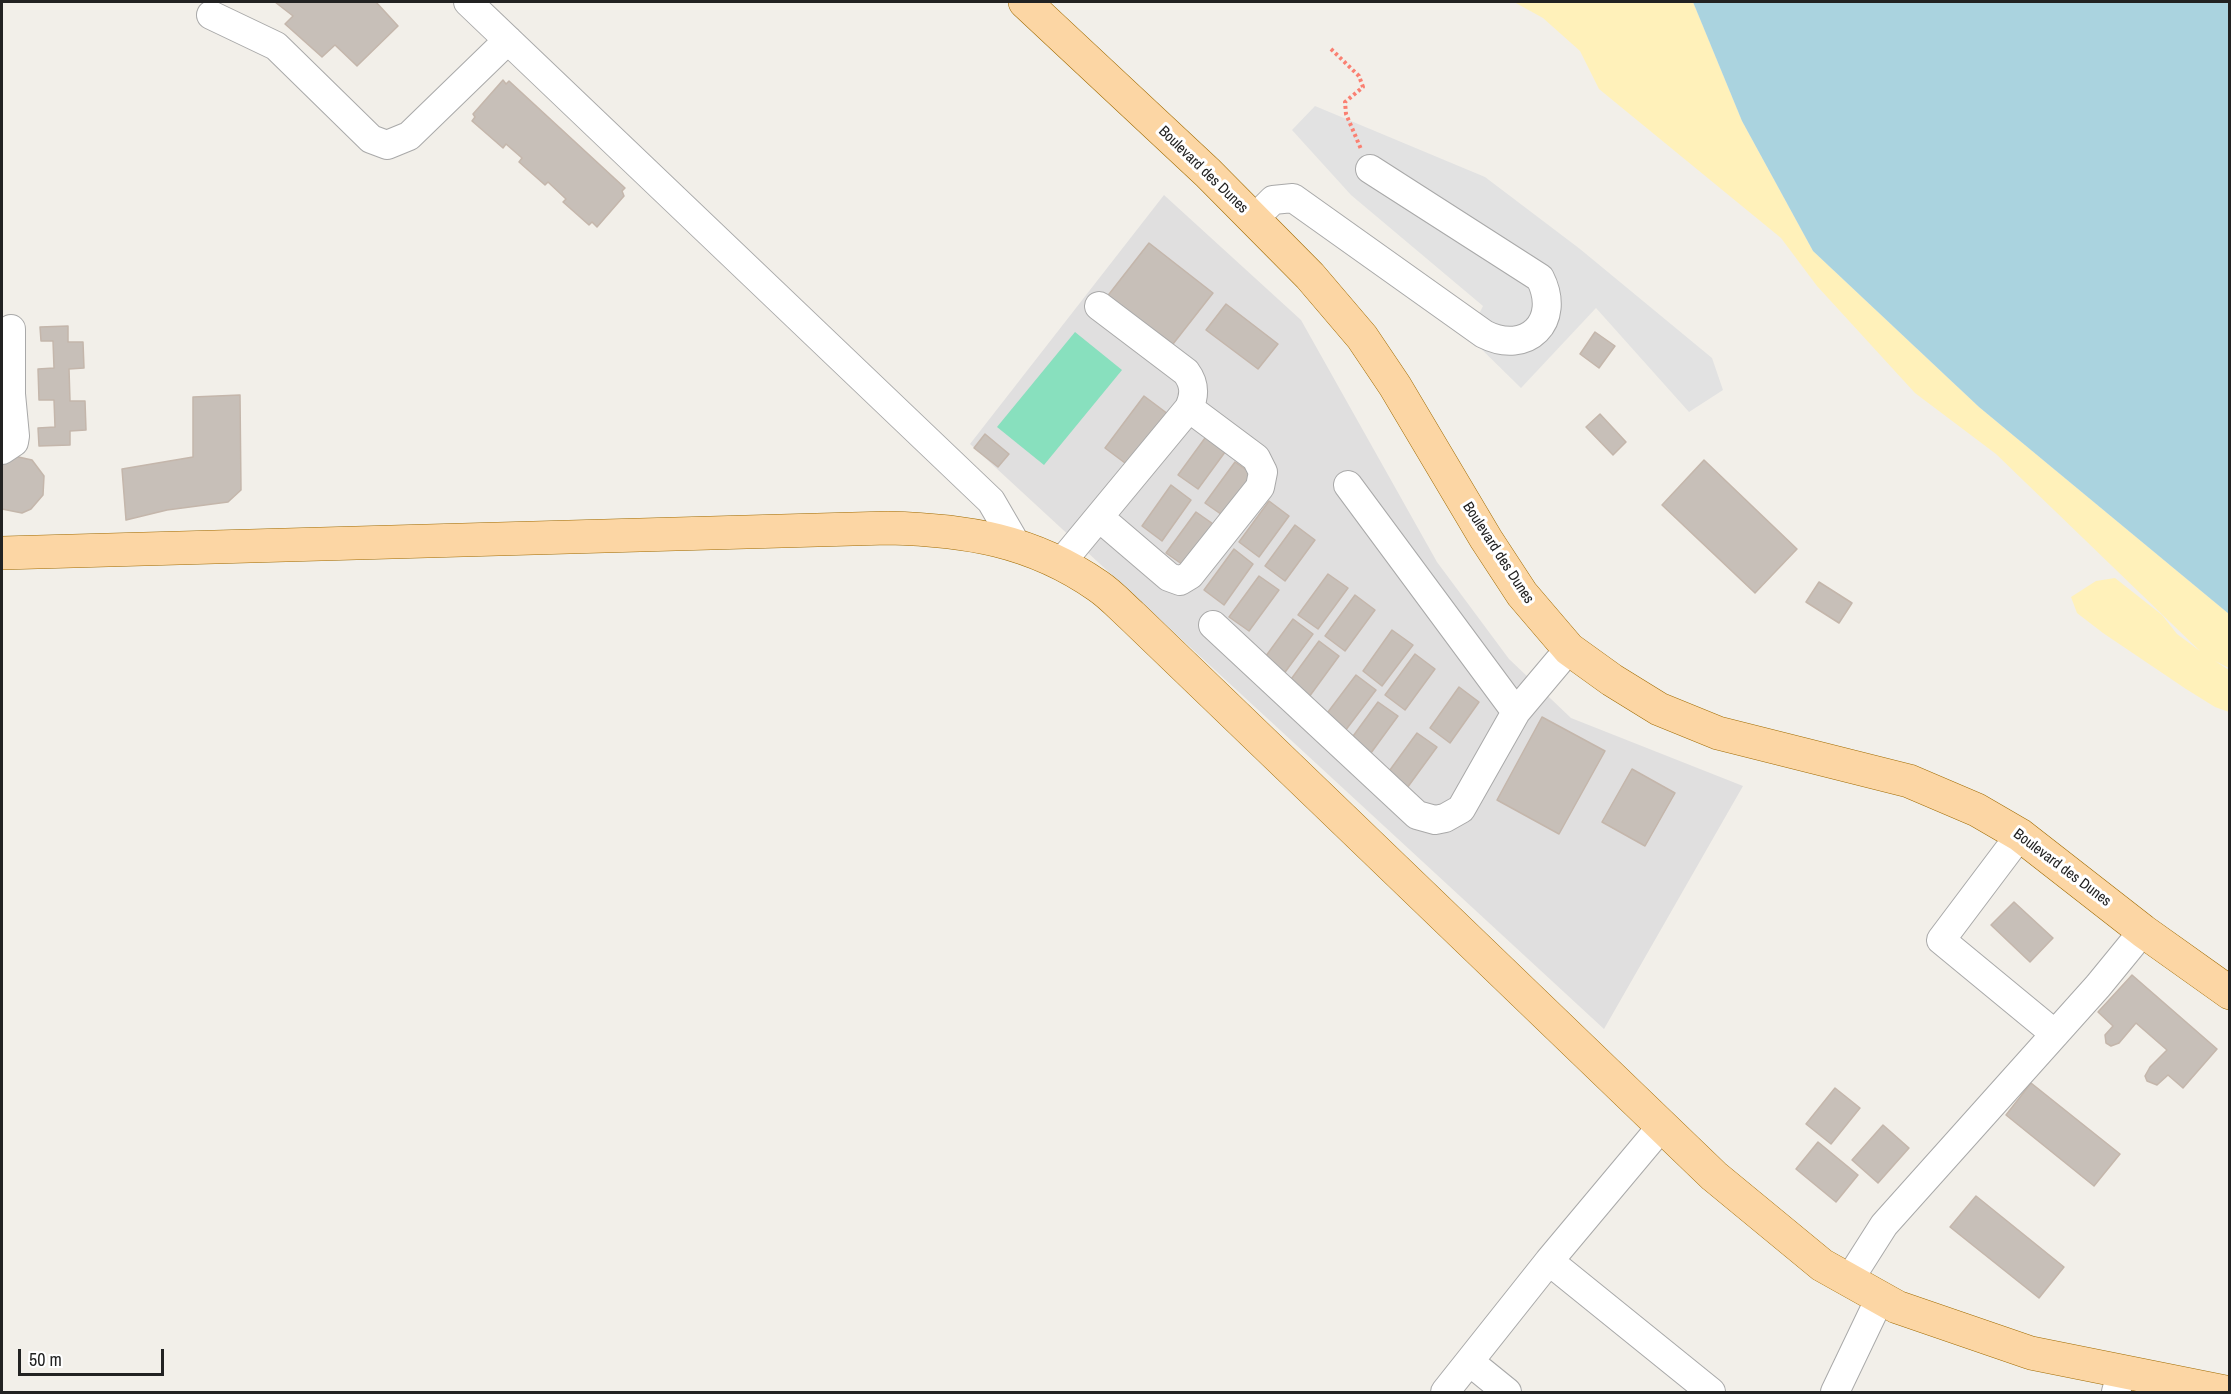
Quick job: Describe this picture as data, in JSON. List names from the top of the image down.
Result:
{
  "streets": {
    "main road": ["Boulevard des Dunes"]
  },
  "scale_bar": "50 m"
}
